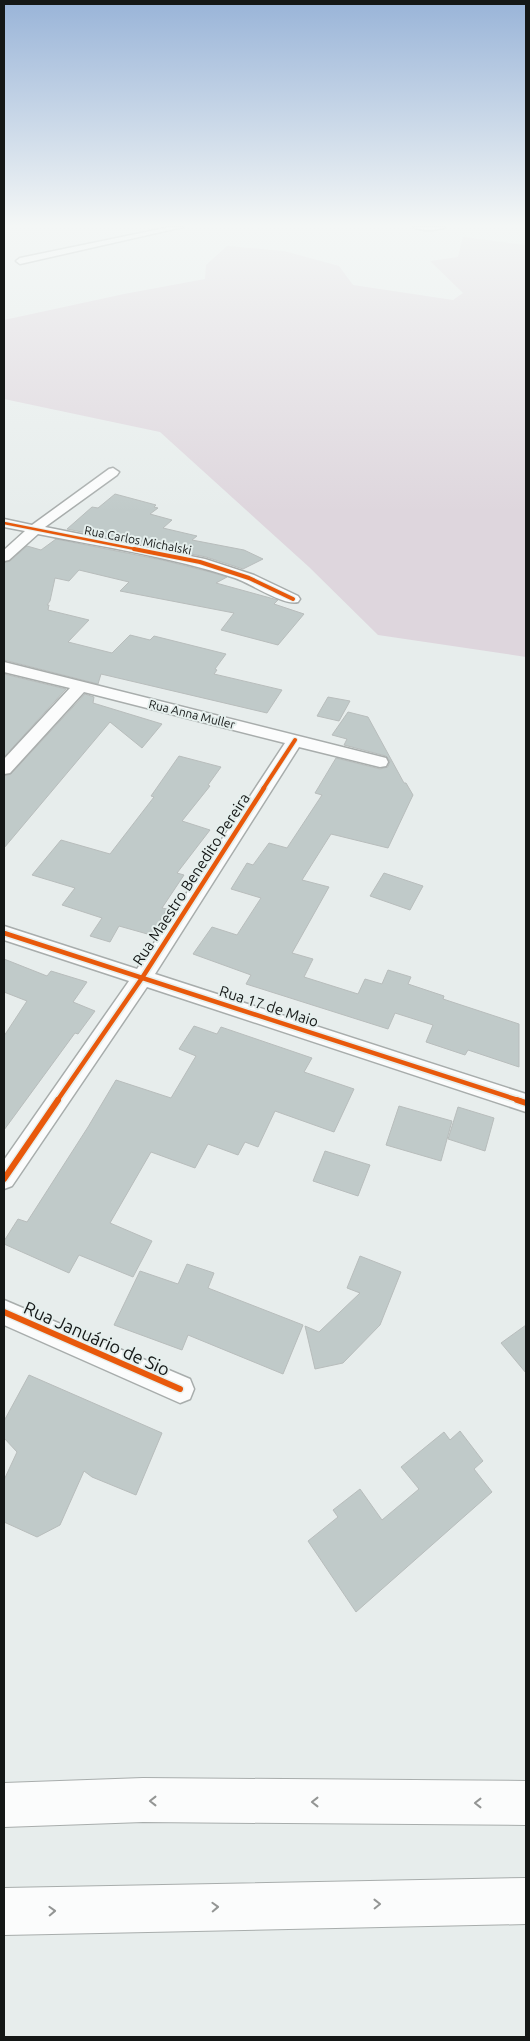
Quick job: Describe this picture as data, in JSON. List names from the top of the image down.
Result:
{
  "streets": {
    "street": [
      "Rua Carlos Michalski",
      "Rua Anna Muller",
      "Rua Maestro Benedito Pereira",
      "Rua 17 de Maio",
      "Rua Januário de Sio"
    ]
  },
  "crossings": [
    ["Rua Anna Muller", "Rua Maestro Benedito Pereira"],
    ["Rua Maestro Benedito Pereira", "Rua 17 de Maio"]
  ]
}
